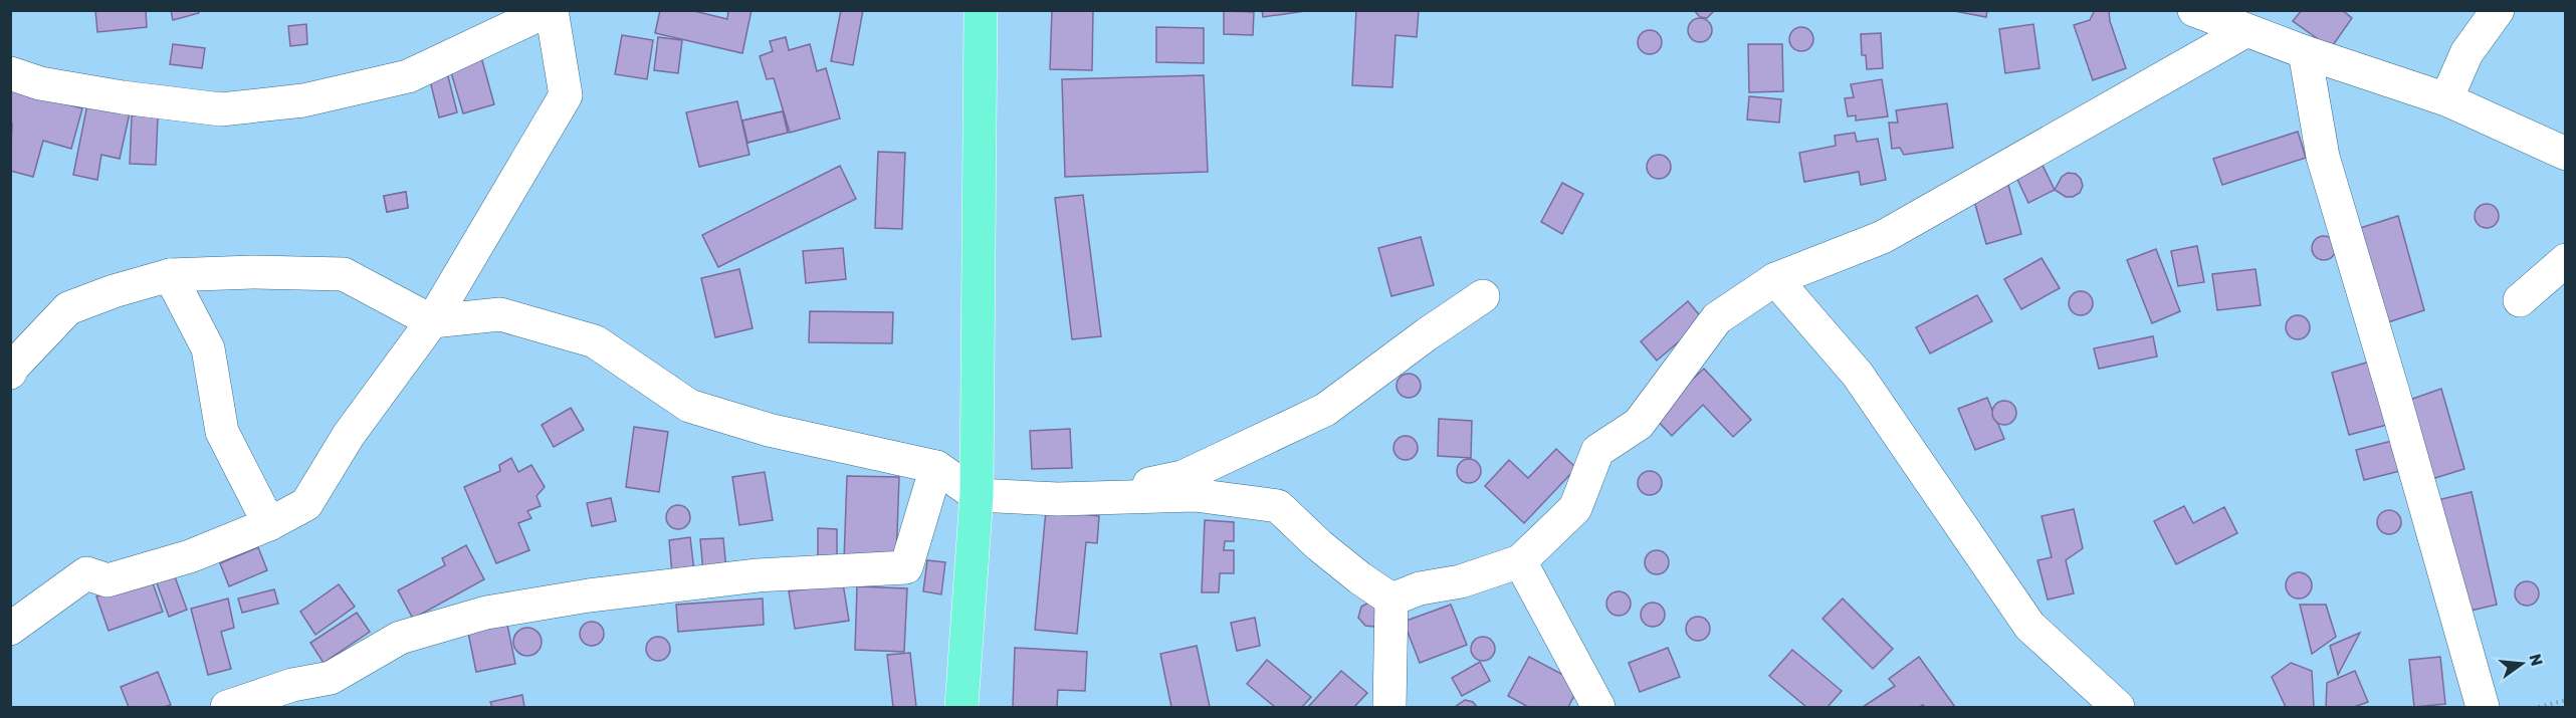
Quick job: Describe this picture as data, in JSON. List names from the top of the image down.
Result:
{
  "north": "right"
}
